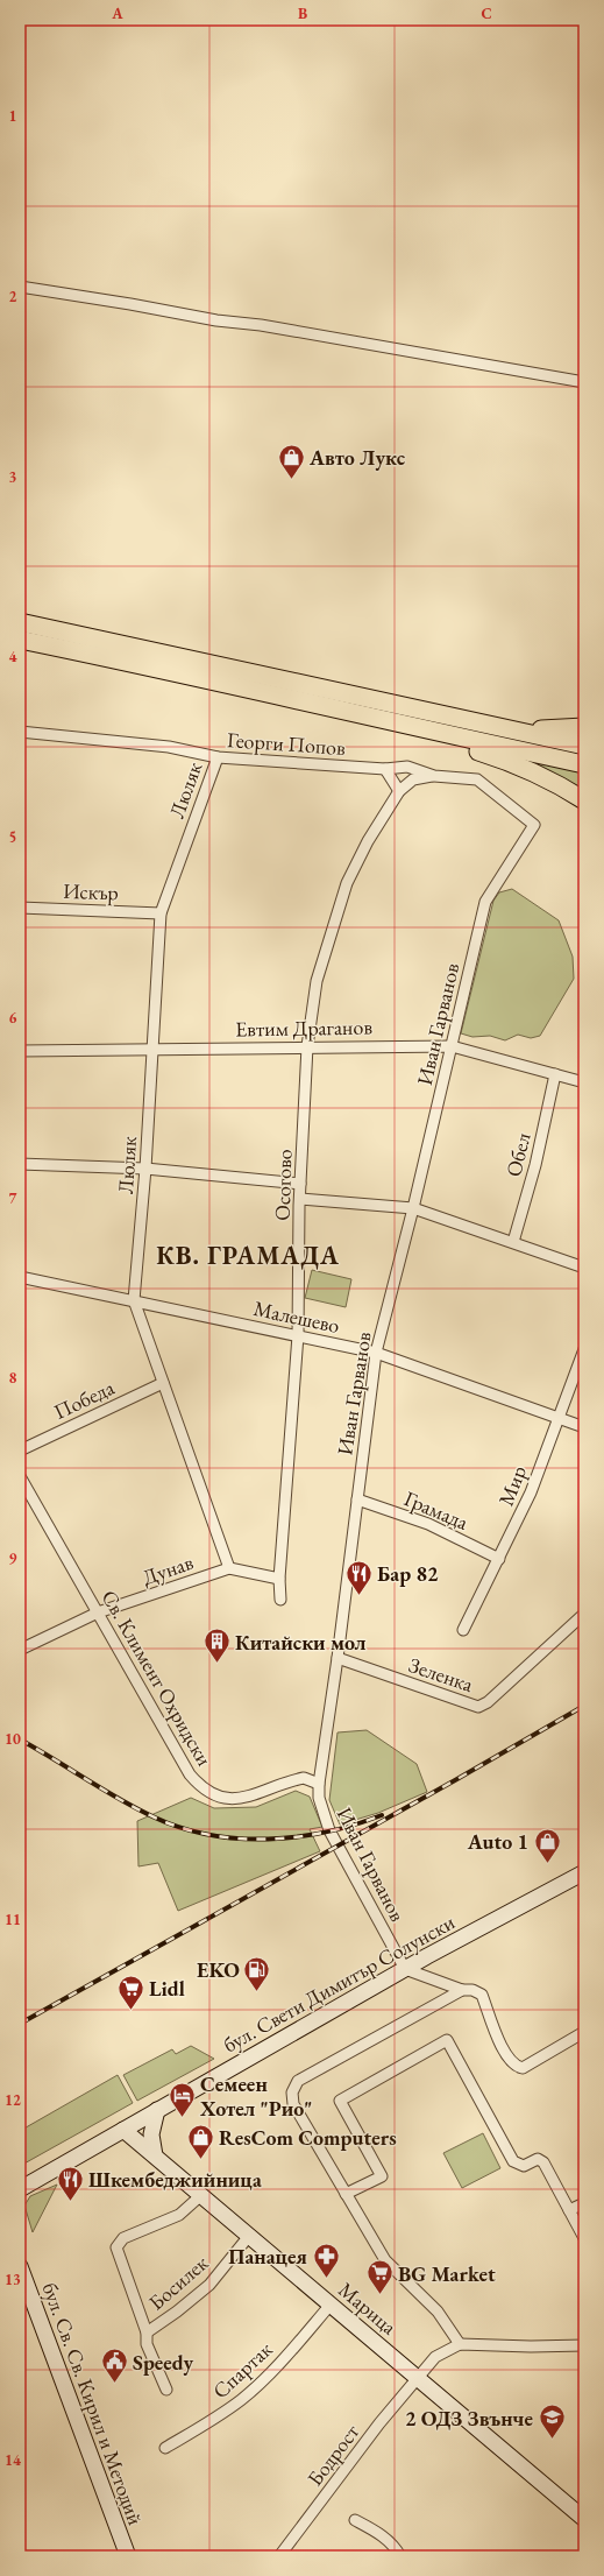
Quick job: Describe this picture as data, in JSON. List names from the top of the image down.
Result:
{
  "streets": {
    "street": [
      "Георги Попов",
      "Люляк",
      "Искър",
      "Иван Гарванов",
      "Евтим Драганов",
      "Обел",
      "Осогово",
      "Малешево",
      "Победа",
      "Мир",
      "Грамада",
      "Дунав",
      "Зеленка",
      "Св. Климент Охридски",
      "бул. Свети Димитър Солунски",
      "Босилек",
      "Марица",
      "Спартак",
      "бул. Св. Св. Кирил и Методий",
      "Бодрост"
    ]
  },
  "crossings": [
    ["Георги Попов", "Люляк"],
    ["Георги Попов", "Иван Гарванов"],
    ["Люляк", "Искър"],
    ["Люляк", "Евтим Драганов"],
    ["Люляк", "Малешево"],
    ["Люляк", "Победа"],
    ["Люляк", "Дунав"],
    ["Иван Гарванов", "Евтим Драганов"],
    ["Иван Гарванов", "Малешево"],
    ["Иван Гарванов", "Грамада"],
    ["Иван Гарванов", "Зеленка"],
    ["Иван Гарванов", "Св. Климент Охридски"],
    ["Иван Гарванов", "бул. Свети Димитър Солунски"],
    ["Евтим Драганов", "Обел"],
    ["Евтим Драганов", "Осогово"],
    ["Осогово", "Малешево"],
    ["Малешево", "Мир"],
    ["Мир", "Грамада"],
    ["Дунав", "Св. Климент Охридски"],
    ["бул. Свети Димитър Солунски", "Марица"],
    ["Босилек", "Марица"],
    ["Марица", "Спартак"],
    ["Марица", "Бодрост"]
  ],
  "districts": ["КВ. ГРАМАДА"],
  "places": {
    "shop": ["Авто Лукс", "Auto 1", "ResCom Computers"],
    "restaurant": ["Бар 82", "Шкембеджийница"],
    "building": ["Китайски мол"],
    "fuel station": ["EKO"],
    "supermarket": ["Lidl", "BG Market"],
    "hotel": ["Семеен Хотел \"Рио\""],
    "pharmacy": ["Панацея"],
    "public building": ["Speedy"],
    "school or university": ["2 ОДЗ Звънче"]
  },
  "grid": {
    "columns": ["A", "B", "C"],
    "rows": [
      "1",
      "2",
      "3",
      "4",
      "5",
      "6",
      "7",
      "8",
      "9",
      "10",
      "11",
      "12",
      "13",
      "14"
    ]
  }
}
